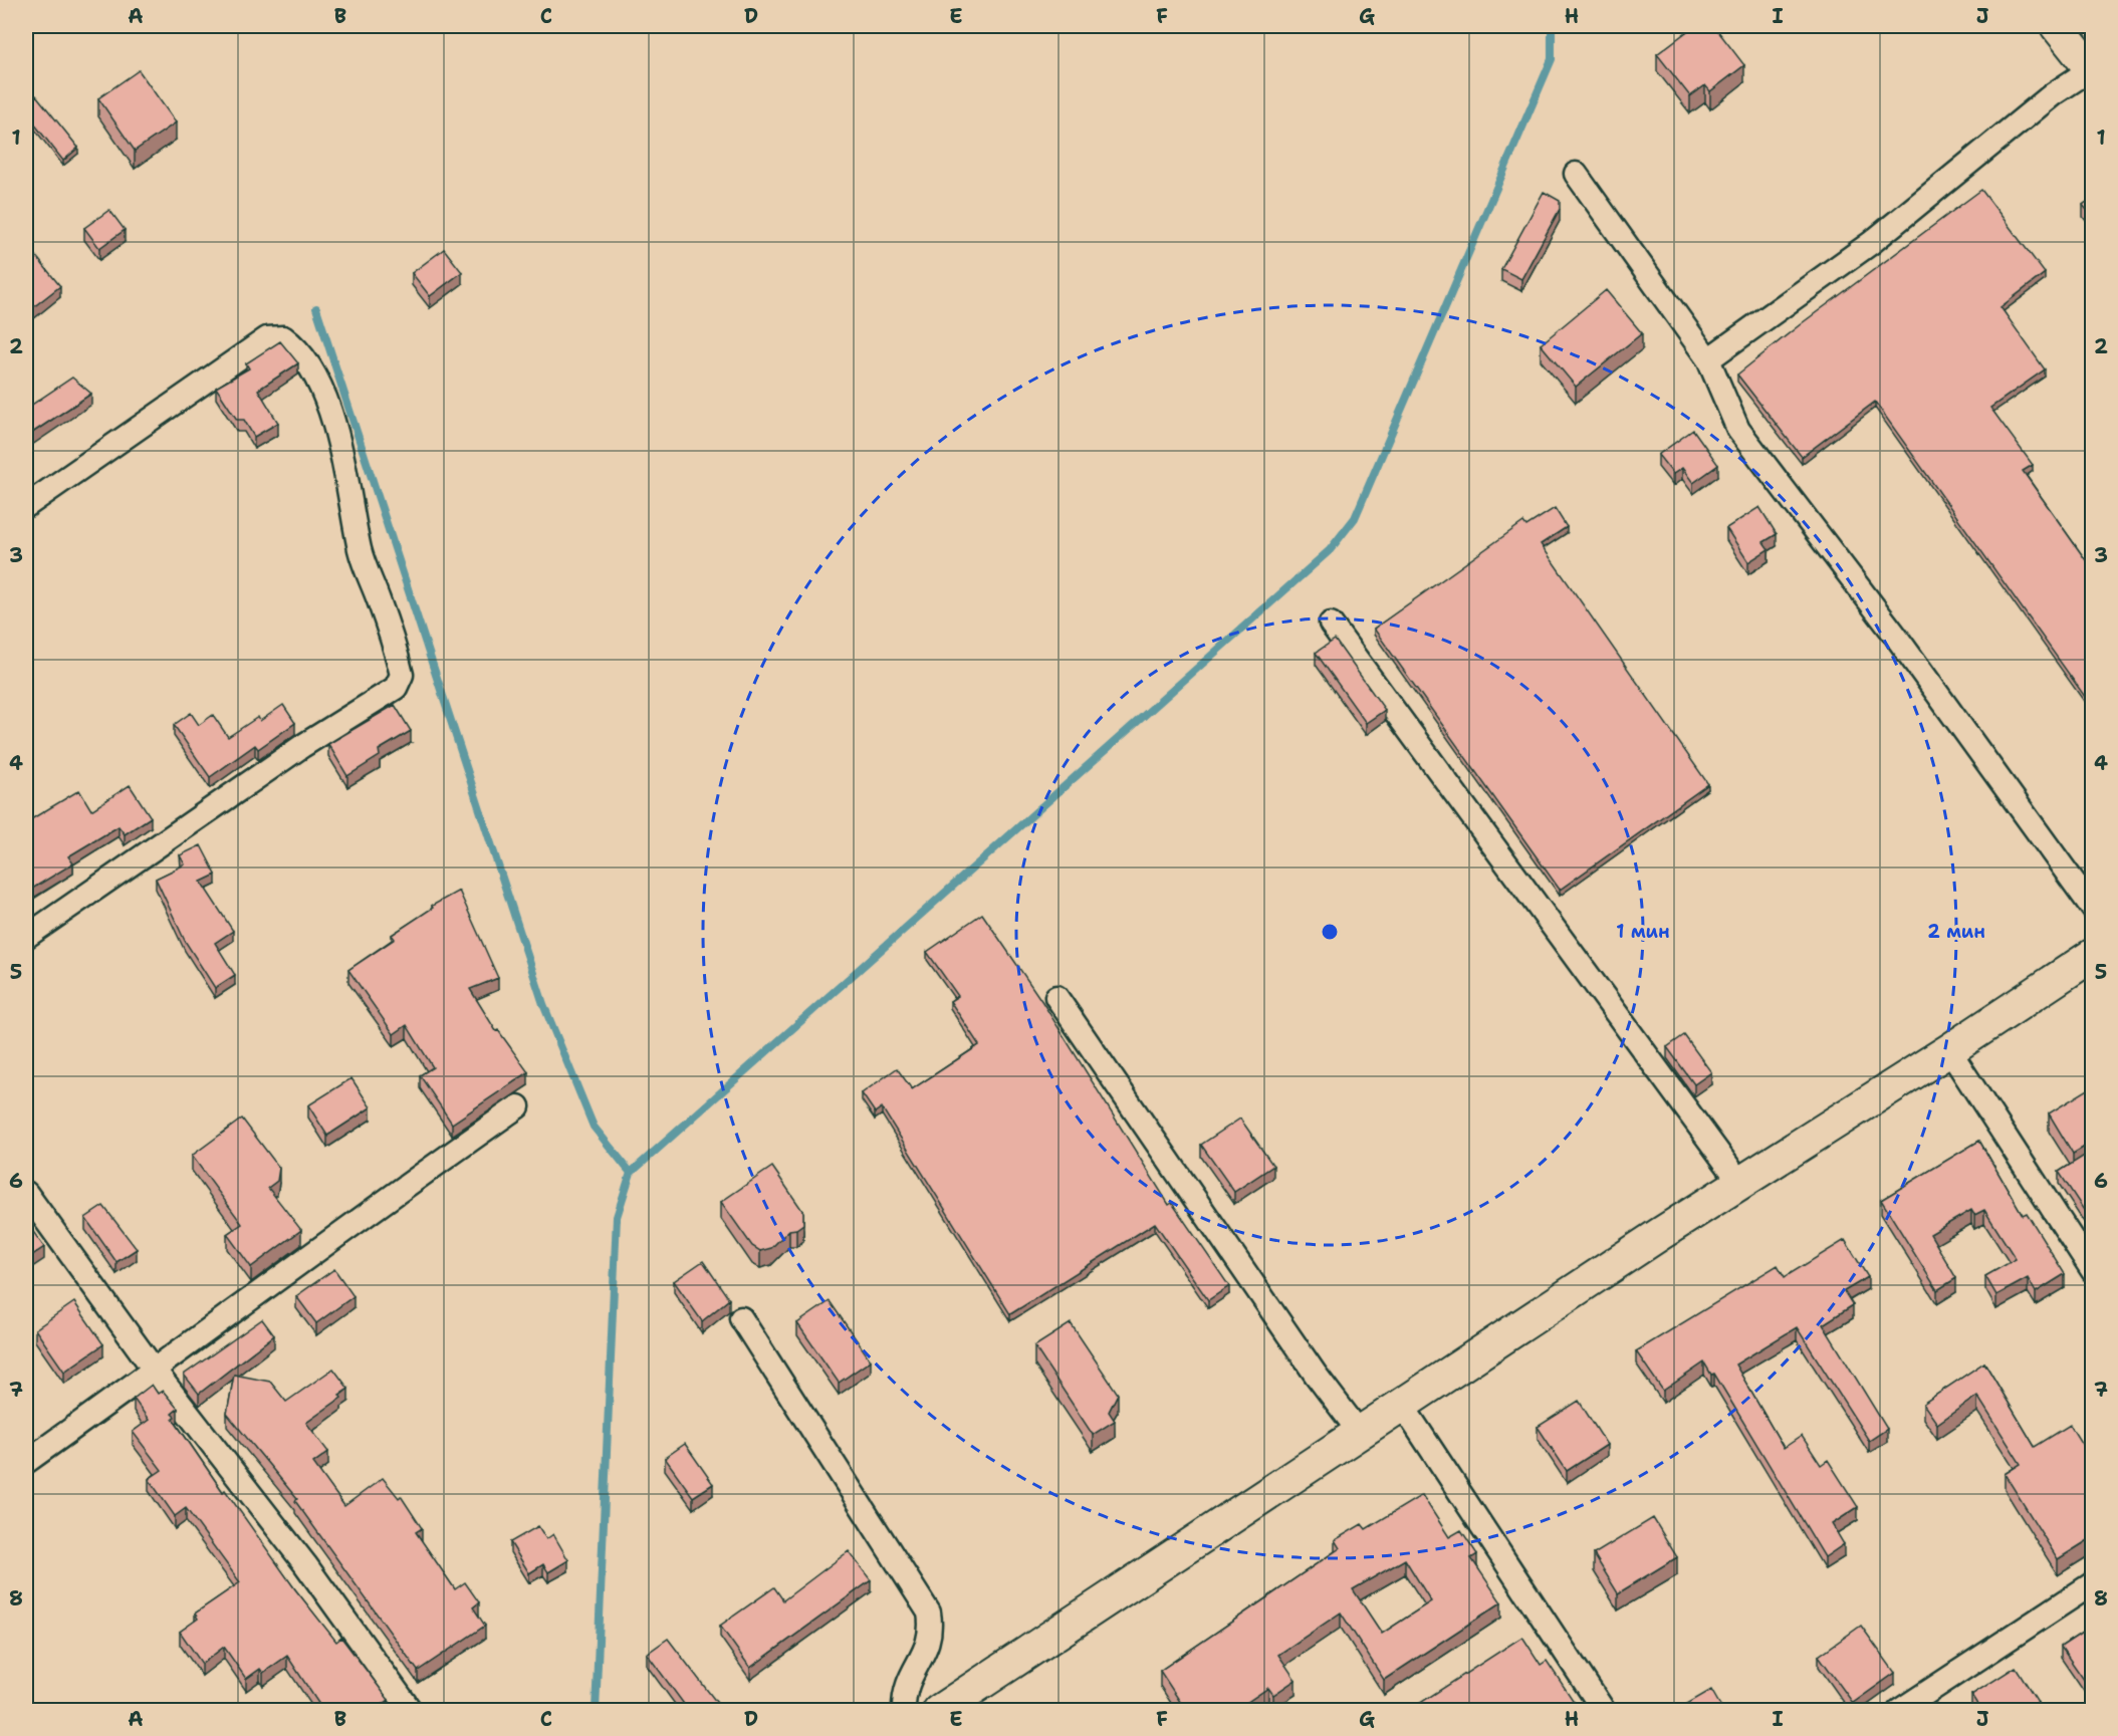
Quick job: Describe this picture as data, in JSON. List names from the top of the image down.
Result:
{
  "grid": {
    "columns": [
      "A",
      "B",
      "C",
      "D",
      "E",
      "F",
      "G",
      "H",
      "I",
      "J"
    ],
    "rows": [
      "1",
      "2",
      "3",
      "4",
      "5",
      "6",
      "7",
      "8"
    ]
  },
  "rings": ["1 мин", "2 мин"]
}
